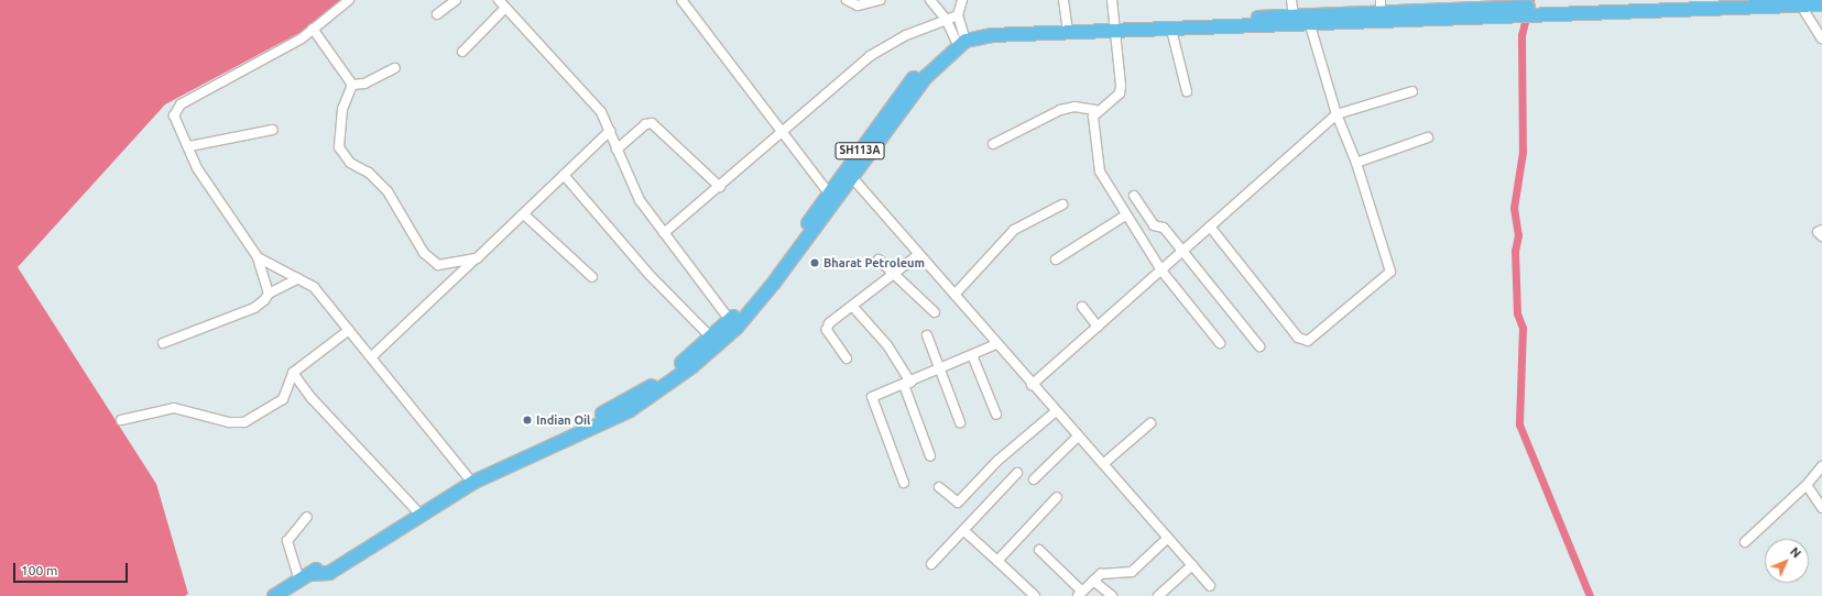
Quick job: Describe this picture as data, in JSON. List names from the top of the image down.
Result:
{
  "streets": {
    "main road": ["SH113A"]
  },
  "places": ["Bharat Petroleum", "Indian Oil"],
  "scale_bar": "100 m",
  "north": "top right"
}
